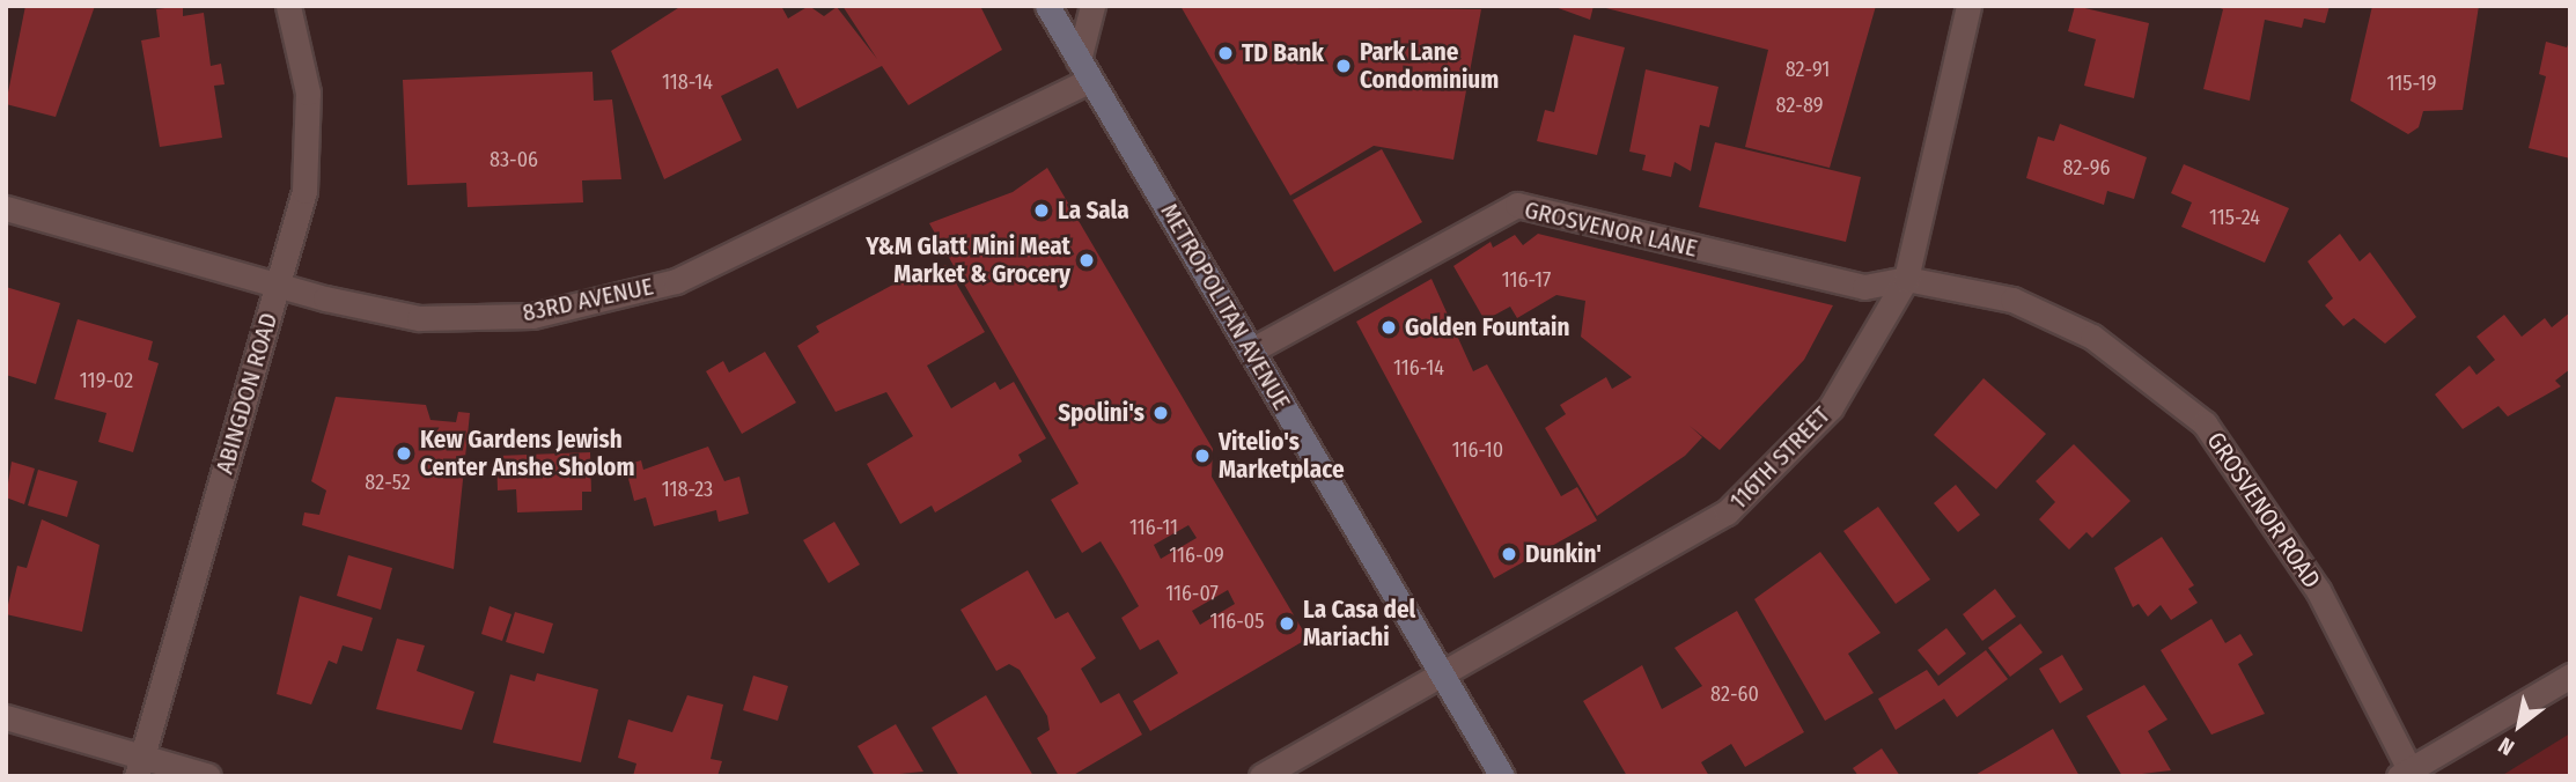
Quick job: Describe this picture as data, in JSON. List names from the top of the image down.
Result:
{
  "streets": {
    "main road": ["METROPOLITAN AVENUE"],
    "street": [
      "GROSVENOR LANE",
      "83RD AVENUE",
      "ABINGDON ROAD",
      "116TH STREET",
      "GROSVENOR ROAD"
    ]
  },
  "crossings": [
    ["GROSVENOR LANE", "METROPOLITAN AVENUE"],
    ["GROSVENOR LANE", "116TH STREET"],
    ["GROSVENOR LANE", "GROSVENOR ROAD"],
    ["83RD AVENUE", "METROPOLITAN AVENUE"],
    ["83RD AVENUE", "ABINGDON ROAD"],
    ["METROPOLITAN AVENUE", "116TH STREET"],
    ["116TH STREET", "GROSVENOR ROAD"]
  ],
  "places": [
    "TD Bank",
    "Park Lane Condominium",
    "La Sala",
    "Y&M Glatt Mini Meat Market & Grocery",
    "Golden Fountain",
    "Spolini's",
    "Kew Gardens Jewish Center Anshe Sholom",
    "Vitelio's Marketplace",
    "Dunkin'",
    "La Casa del Mariachi"
  ],
  "house_numbers": [
    "82-91",
    "118-14",
    "115-19",
    "82-89",
    "83-06",
    "82-96",
    "115-24",
    "116-17",
    "116-14",
    "119-02",
    "116-10",
    "82-52",
    "118-23",
    "116-11",
    "116-09",
    "116-07",
    "116-05",
    "82-60"
  ],
  "north": "bottom left"
}
